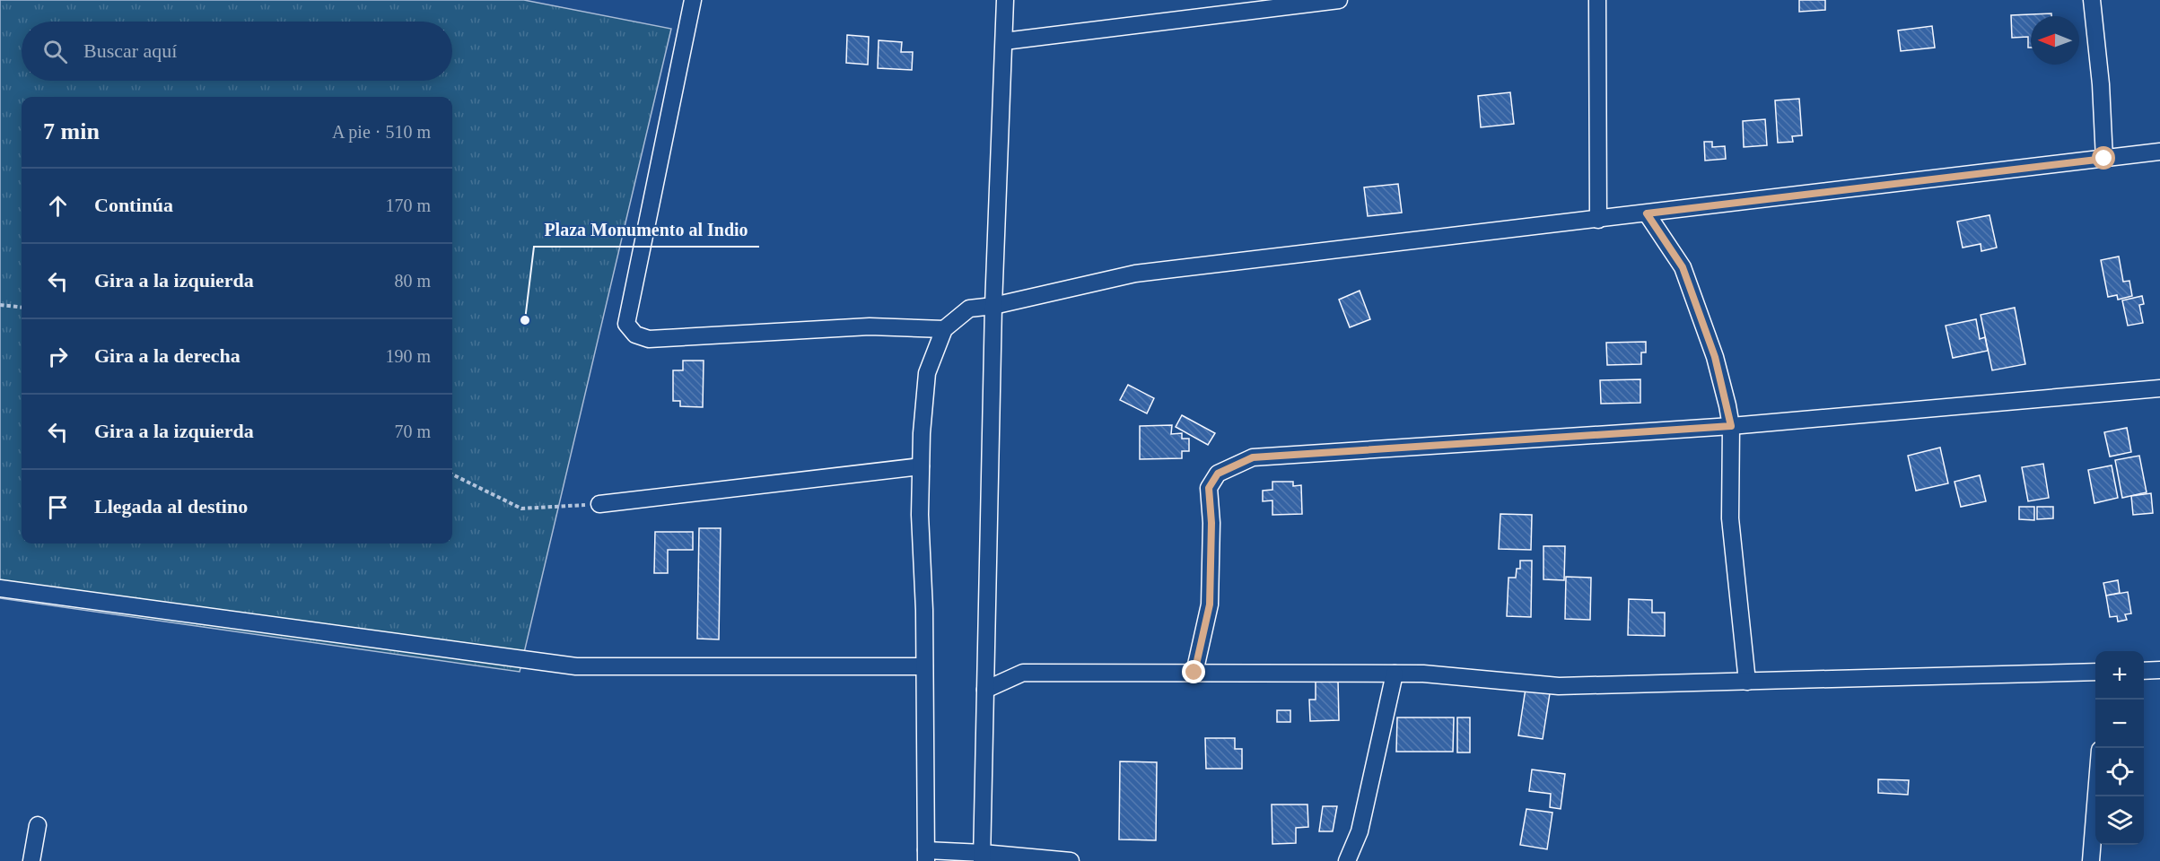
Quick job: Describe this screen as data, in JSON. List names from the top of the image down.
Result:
{
  "places": ["Plaza Monumento al Indio"],
  "north": "left",
  "page": {
    "search": "Buscar aquí",
    "heading": ["7 min", "A pie · 510 m"],
    "list": [
      ["Continúa", "170 m"],
      ["Gira a la izquierda", "80 m"],
      ["Gira a la derecha", "190 m"],
      ["Gira a la izquierda", "70 m"],
      "Llegada al destino"
    ],
    "map_buttons": ["+", "−"]
  }
}
